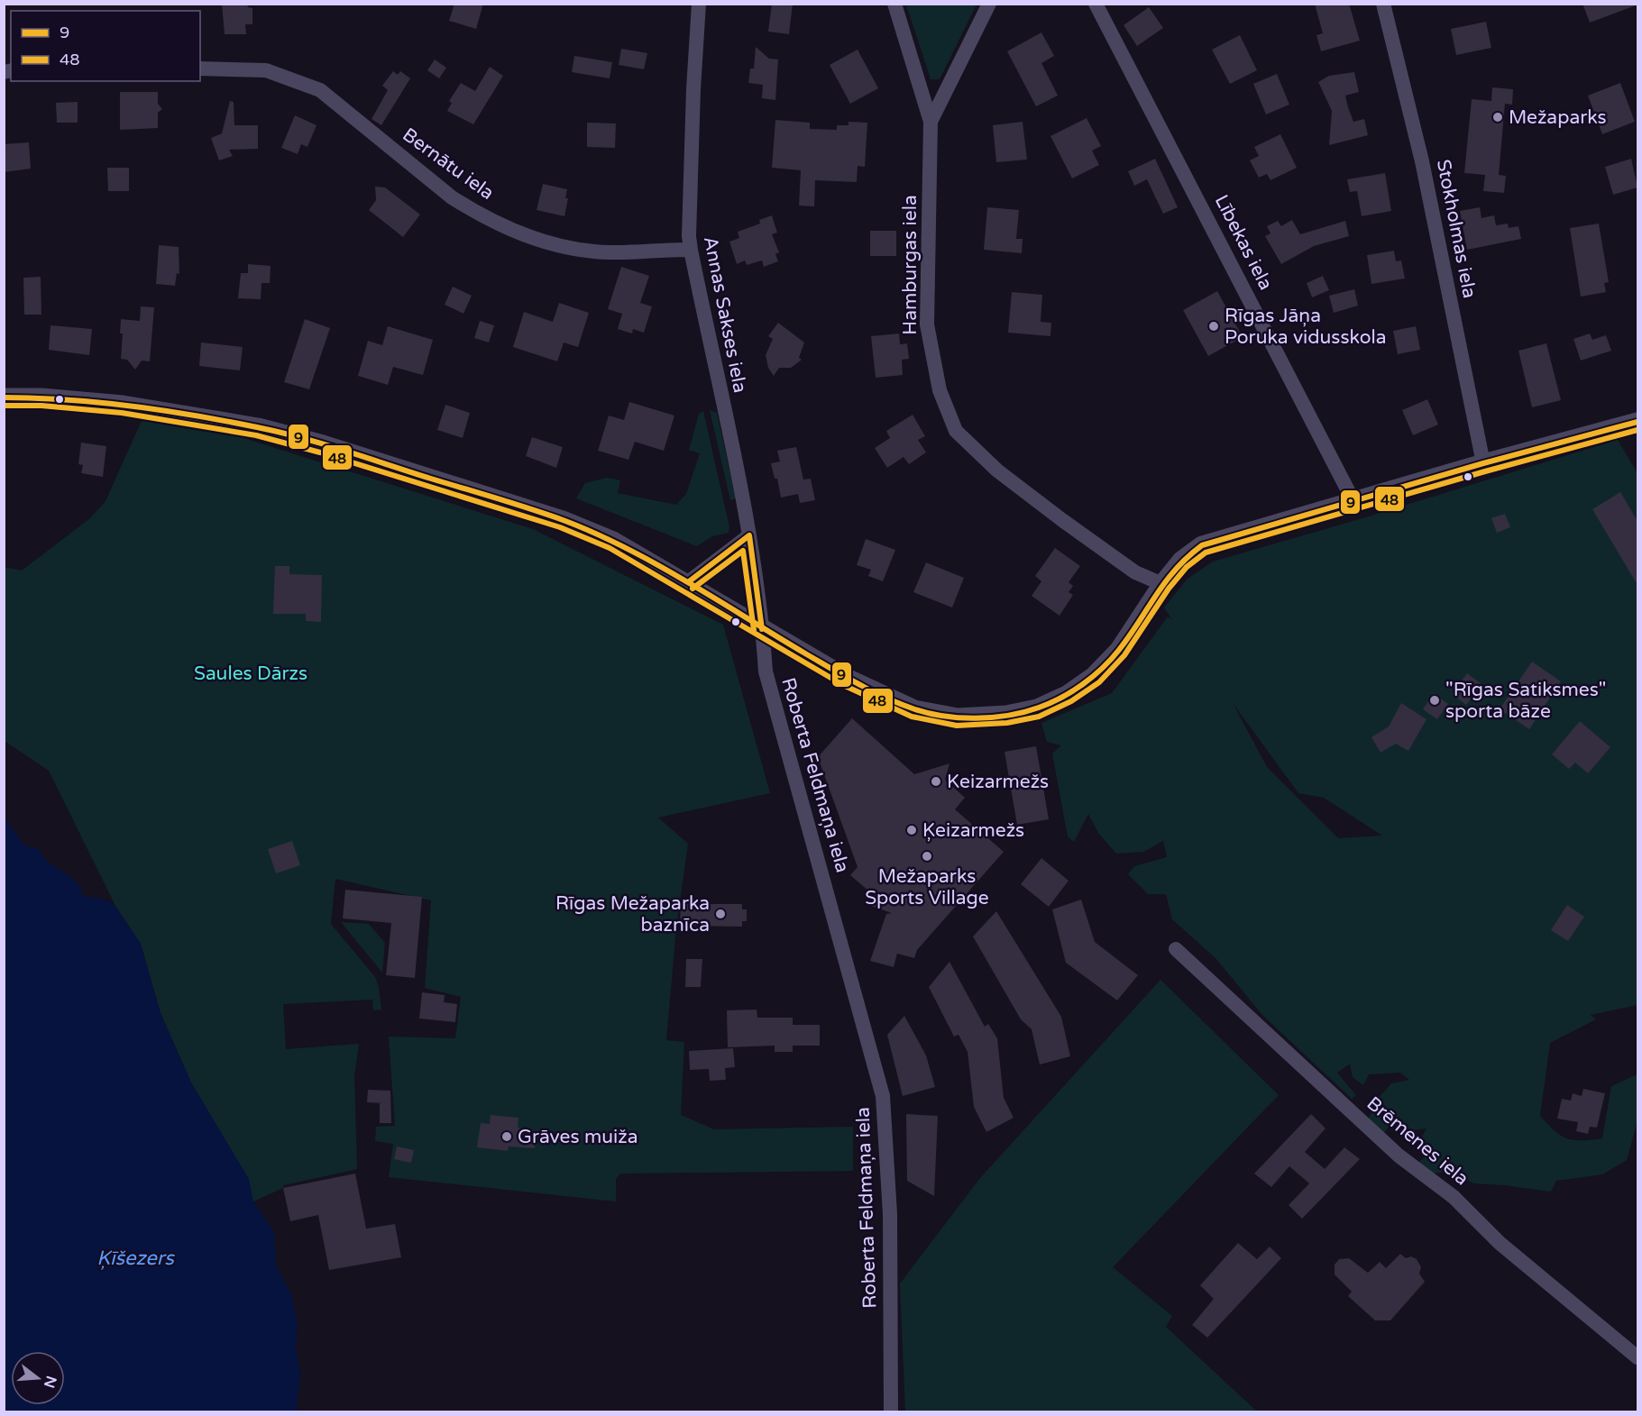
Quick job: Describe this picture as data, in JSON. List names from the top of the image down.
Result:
{
  "streets": {
    "street": [
      "Bernātu iela",
      "Stokholmas iela",
      "Lībekas iela",
      "Hamburgas iela",
      "Annas Sakses iela",
      "Roberta Feldmaņa iela",
      "Brēmenes iela"
    ]
  },
  "crossings": [
    ["Bernātu iela", "Annas Sakses iela"],
    ["Annas Sakses iela", "Roberta Feldmaņa iela"]
  ],
  "water": ["Ķīšezers"],
  "parks": ["Saules Dārzs"],
  "places": [
    "Mežaparks",
    "Rīgas Jāņa Poruka vidusskola",
    "\"Rīgas Satiksmes\" sporta bāze",
    "Keizarmežs",
    "Ķeizarmežs",
    "Mežaparks Sports Village",
    "Rīgas Mežaparka baznīca",
    "Grāves muiža"
  ],
  "lines": ["transit line 9", "transit line 48"],
  "legend": ["9", "48"],
  "north": "right"
}
